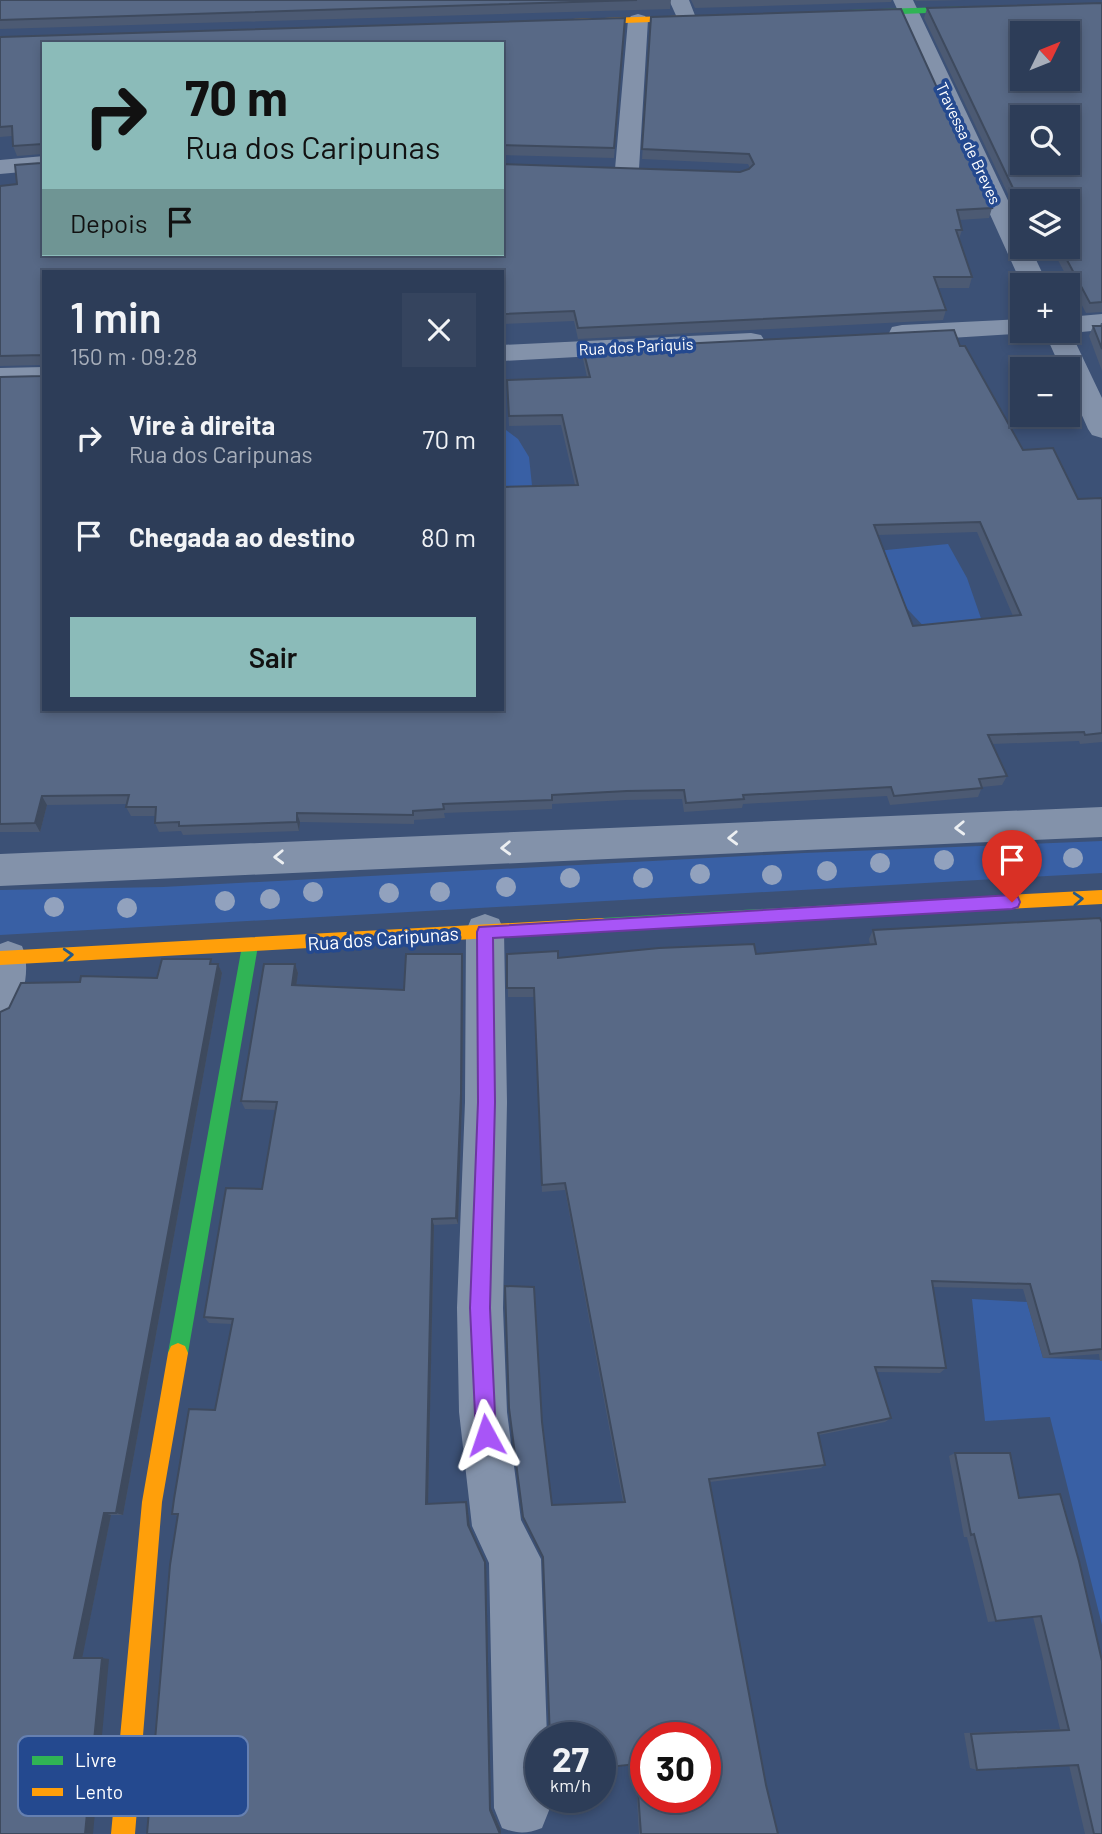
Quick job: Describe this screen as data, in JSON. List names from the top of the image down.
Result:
{
  "streets": {
    "street": ["Travessa de Breves", "Rua dos Pariquis", "Rua dos Caripunas"]
  },
  "legend": ["Livre", "Lento"],
  "north": "top right",
  "page": {
    "map_buttons": ["+", "−"],
    "turn": ["70 m", "Rua dos Caripunas"],
    "then": "Depois",
    "heading": ["1 min", "150 m · 09:28"],
    "list": [
      {
        "name": "Vire à direita",
        "note": "Rua dos Caripunas",
        "value": "70 m"
      },
      {
        "name": "Chegada ao destino",
        "value": "80 m"
      }
    ],
    "buttons": "Sair",
    "speed": "27 km/h",
    "limit": "30"
  }
}
